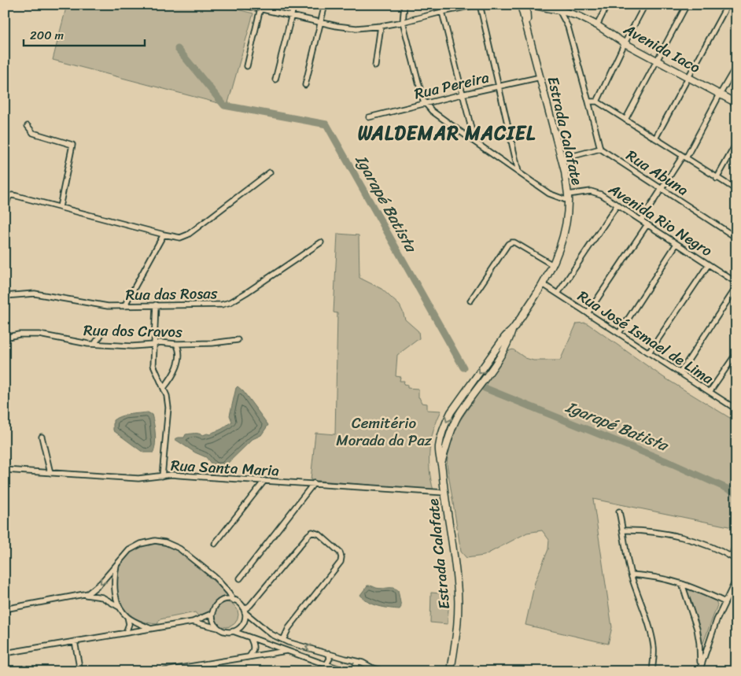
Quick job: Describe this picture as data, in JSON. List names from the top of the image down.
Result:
{
  "streets": {
    "street": [
      "Avenida Iaco",
      "Rua Pereira",
      "Estrada Calafate",
      "Rua Abuna",
      "Avenida Rio Negro",
      "Rua das Rosas",
      "Rua dos Cravos",
      "Rua José Ismael de Lima",
      "Rua Santa Maria"
    ]
  },
  "crossings": [
    ["Rua Pereira", "Estrada Calafate"],
    ["Estrada Calafate", "Avenida Rio Negro"],
    ["Estrada Calafate", "Rua José Ismael de Lima"],
    ["Estrada Calafate", "Rua Santa Maria"]
  ],
  "districts": ["WALDEMAR MACIEL"],
  "water": ["Igarapé Batista"],
  "parks": ["Cemitério Morada da Paz"],
  "scale_bar": "200 m"
}
